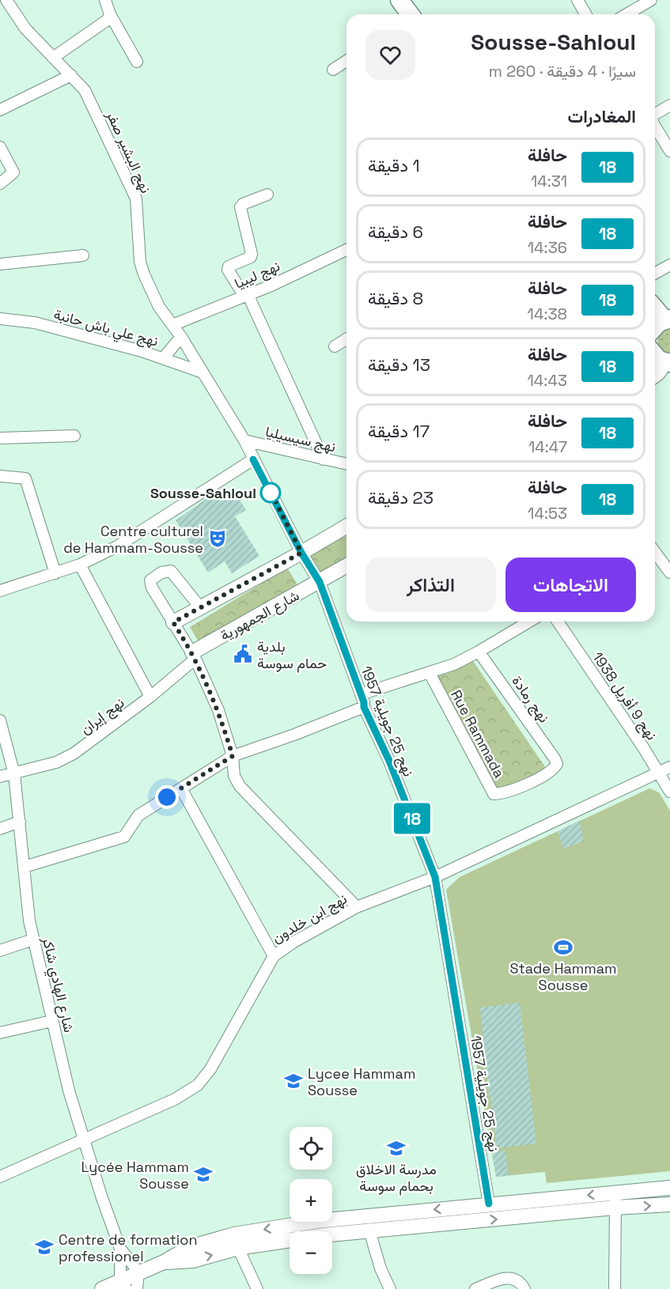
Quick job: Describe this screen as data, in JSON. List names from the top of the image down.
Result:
{
  "streets": {
    "street": [
      "نهج البشير صفر",
      "نهج ليبيا",
      "نهج علي باش حانبة",
      "نهج سيسيليا",
      "شارع الجمهورية",
      "نهج 9 أفريل 1938",
      "نهج رمادة",
      "نهج إيران",
      "نهج 25 جويلية 1957",
      "Rue Rammada",
      "نهج ابن خلدون",
      "شارع الهادي شاكر"
    ]
  },
  "crossings": [
    ["نهج البشير صفر", "نهج ليبيا"],
    ["نهج البشير صفر", "نهج علي باش حانبة"],
    ["نهج البشير صفر", "نهج سيسيليا"],
    ["نهج البشير صفر", "نهج 25 جويلية 1957"],
    ["شارع الجمهورية", "نهج إيران"],
    ["شارع الجمهورية", "نهج 25 جويلية 1957"],
    ["نهج 9 أفريل 1938", "نهج ابن خلدون"],
    ["نهج رمادة", "Rue Rammada"],
    ["نهج إيران", "شارع الهادي شاكر"],
    ["نهج 25 جويلية 1957", "نهج ابن خلدون"],
    ["نهج ابن خلدون", "شارع الهادي شاكر"]
  ],
  "places": {
    "other": ["Sousse-Sahloul"],
    "theatre": ["Centre culturel de Hammam-Sousse"],
    "public building": ["بلدية حمام سوسة"],
    "sports": ["Stade Hammam Sousse"],
    "school or university": [
      "Lycee Hammam Sousse",
      "مدرسة الاخلاق بحمام سوسة",
      "Lycée Hammam Sousse",
      "Centre de formation professionel"
    ]
  },
  "lines": ["bus line 18"],
  "page": {
    "on_map": "18",
    "heading": [
      ["Sousse-Sahloul", "سيرًا · 4 دقيقة · 260 m"],
      "المغادرات"
    ],
    "list": [
      {
        "mark": "18",
        "name": "حافلة",
        "note": "14:31",
        "value": "1 دقيقة"
      },
      {
        "mark": "18",
        "name": "حافلة",
        "note": "14:36",
        "value": "6 دقيقة"
      },
      {
        "mark": "18",
        "name": "حافلة",
        "note": "14:38",
        "value": "8 دقيقة"
      },
      {
        "mark": "18",
        "name": "حافلة",
        "note": "14:43",
        "value": "13 دقيقة"
      },
      {
        "mark": "18",
        "name": "حافلة",
        "note": "14:47",
        "value": "17 دقيقة"
      },
      {
        "mark": "18",
        "name": "حافلة",
        "note": "14:53",
        "value": "23 دقيقة"
      }
    ],
    "buttons": ["الاتجاهات", "التذاكر"],
    "map_buttons": ["+", "−"]
  }
}
